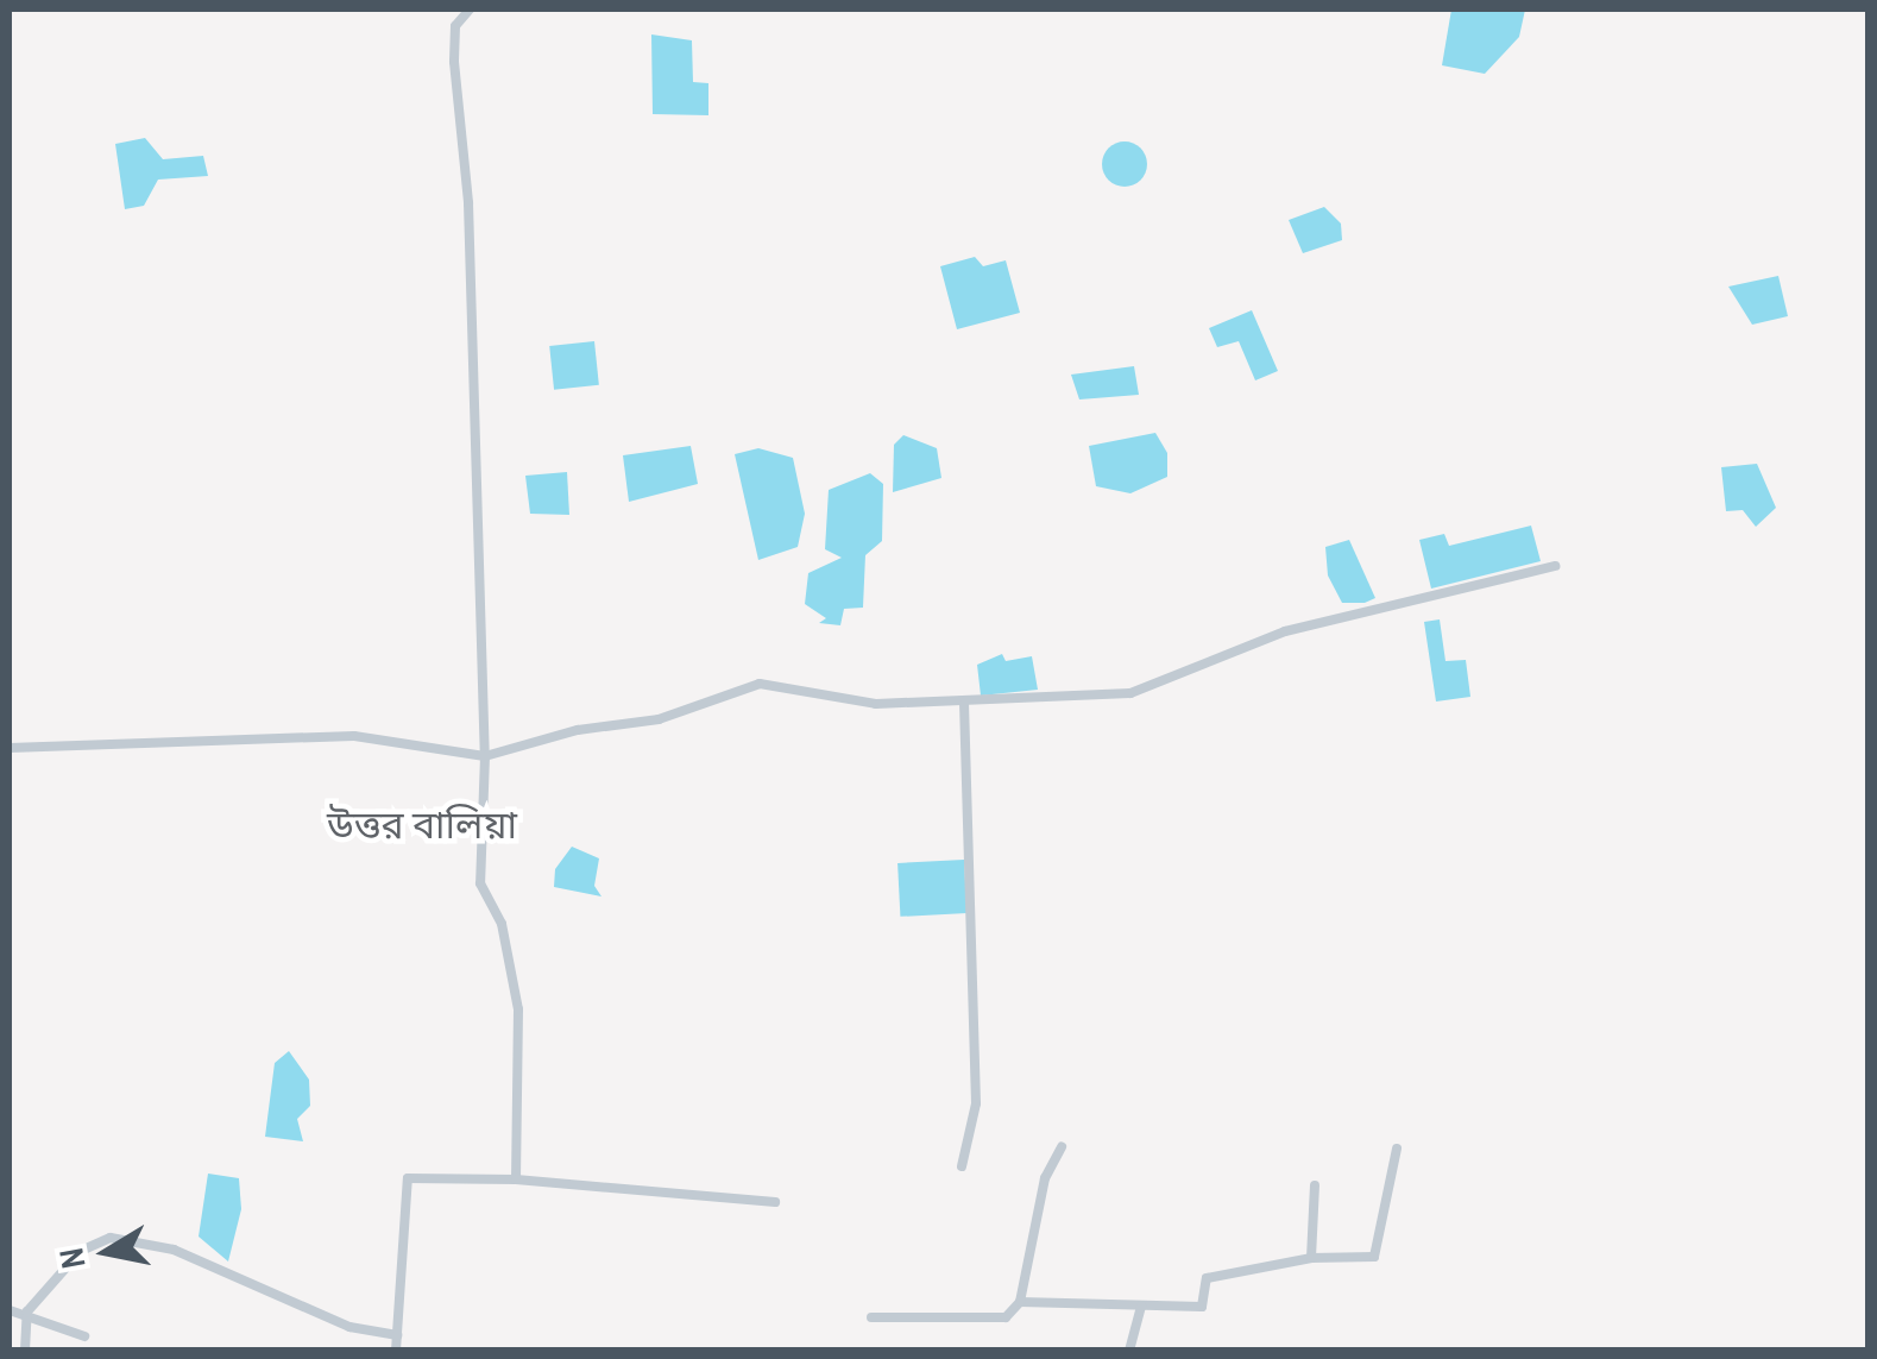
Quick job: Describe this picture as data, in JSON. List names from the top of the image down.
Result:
{
  "districts": ["উত্তর বালিয়া"],
  "north": "left"
}
